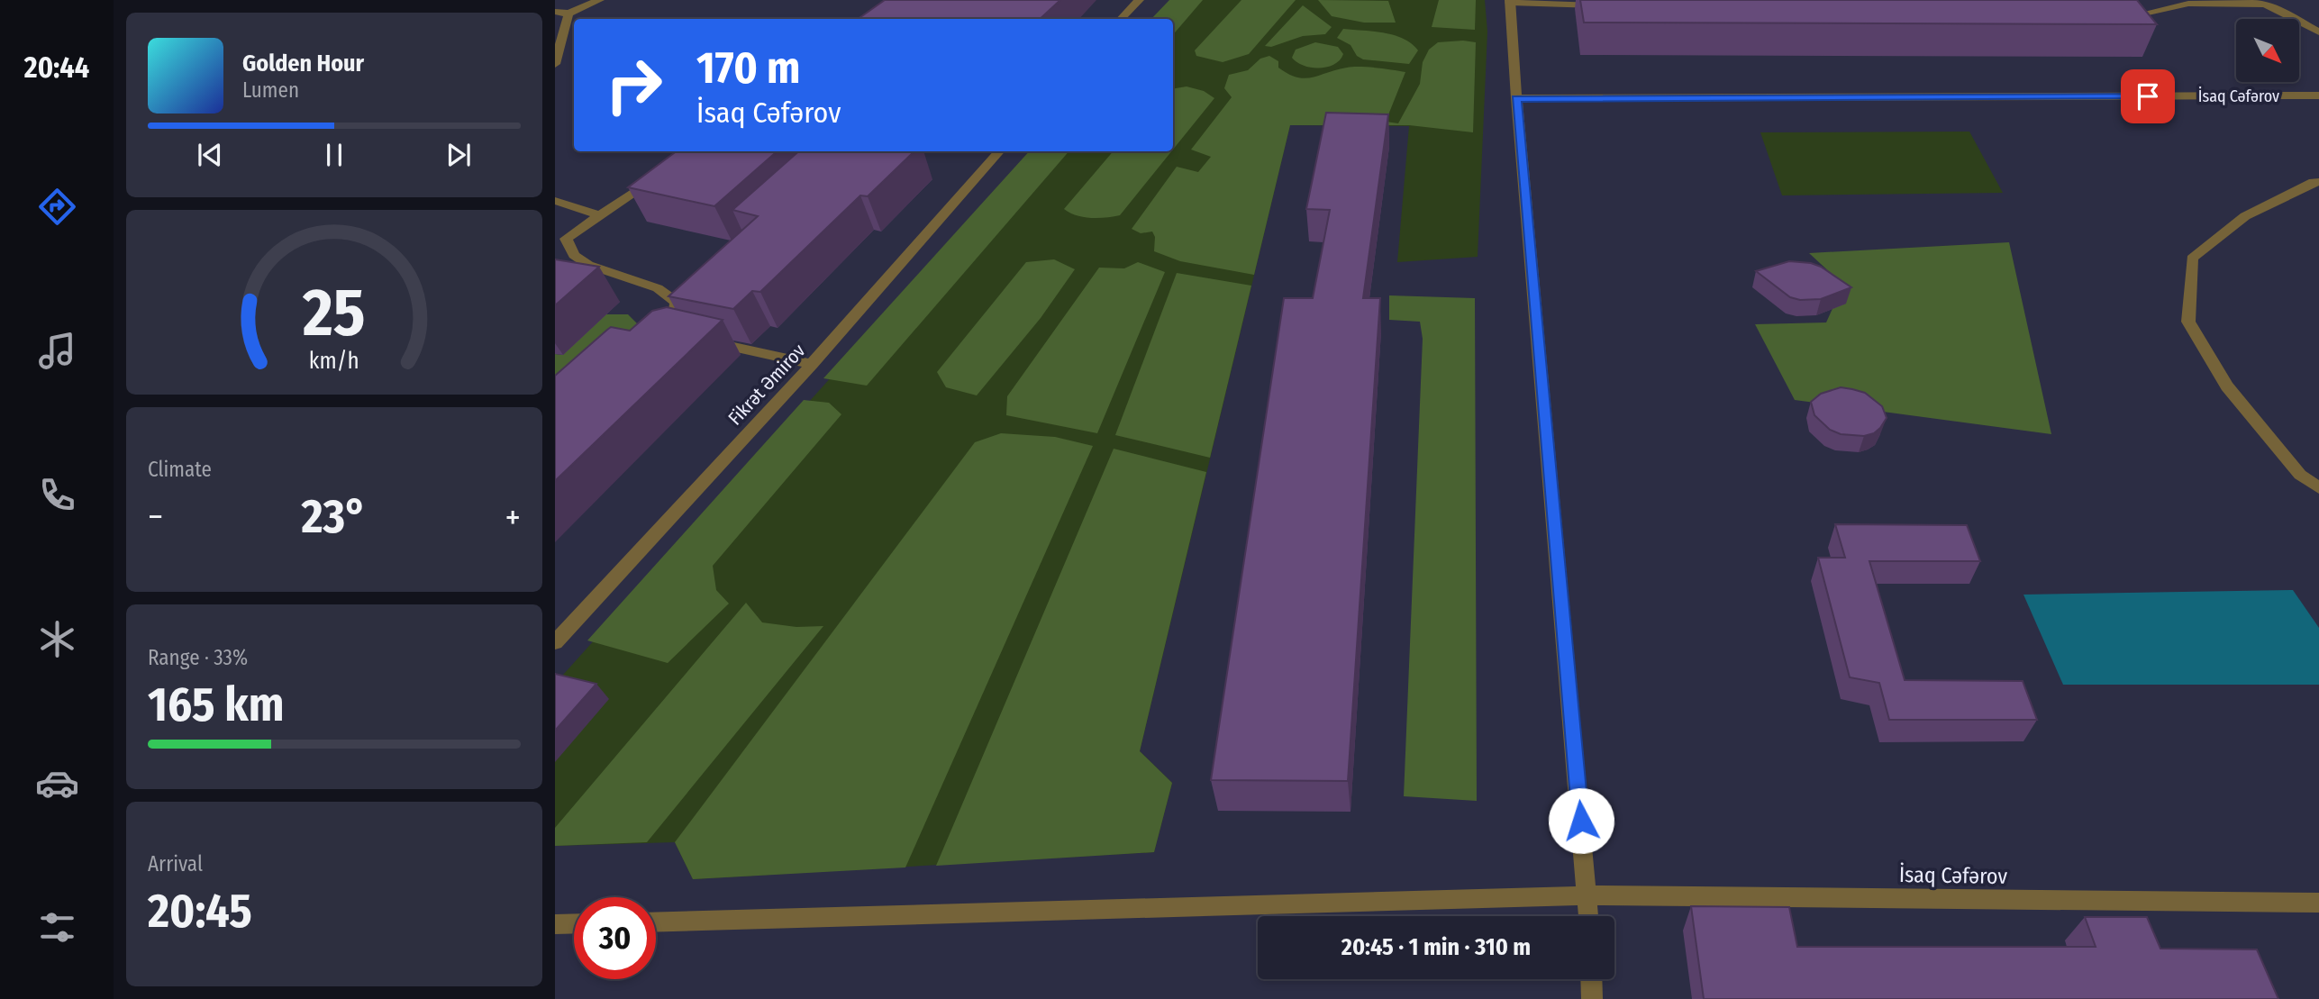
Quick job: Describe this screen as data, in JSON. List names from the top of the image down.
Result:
{
  "streets": {
    "street": ["İsaq Cəfərov", "Fikrət Əmirov"]
  },
  "north": "bottom right",
  "page": {
    "tabs": "20:44",
    "turn": ["170 m", "İsaq Cəfərov"],
    "song": ["Golden Hour", "Lumen"],
    "tile": [
      "Climate",
      ["Range · 33%", "165 km"],
      ["Arrival", "20:45"]
    ],
    "heat": ["−", "23°", "+"],
    "limit": "30",
    "trip": "20:45 · 1 min · 310 m",
    "gauge": ["25", "km/h"]
  }
}
